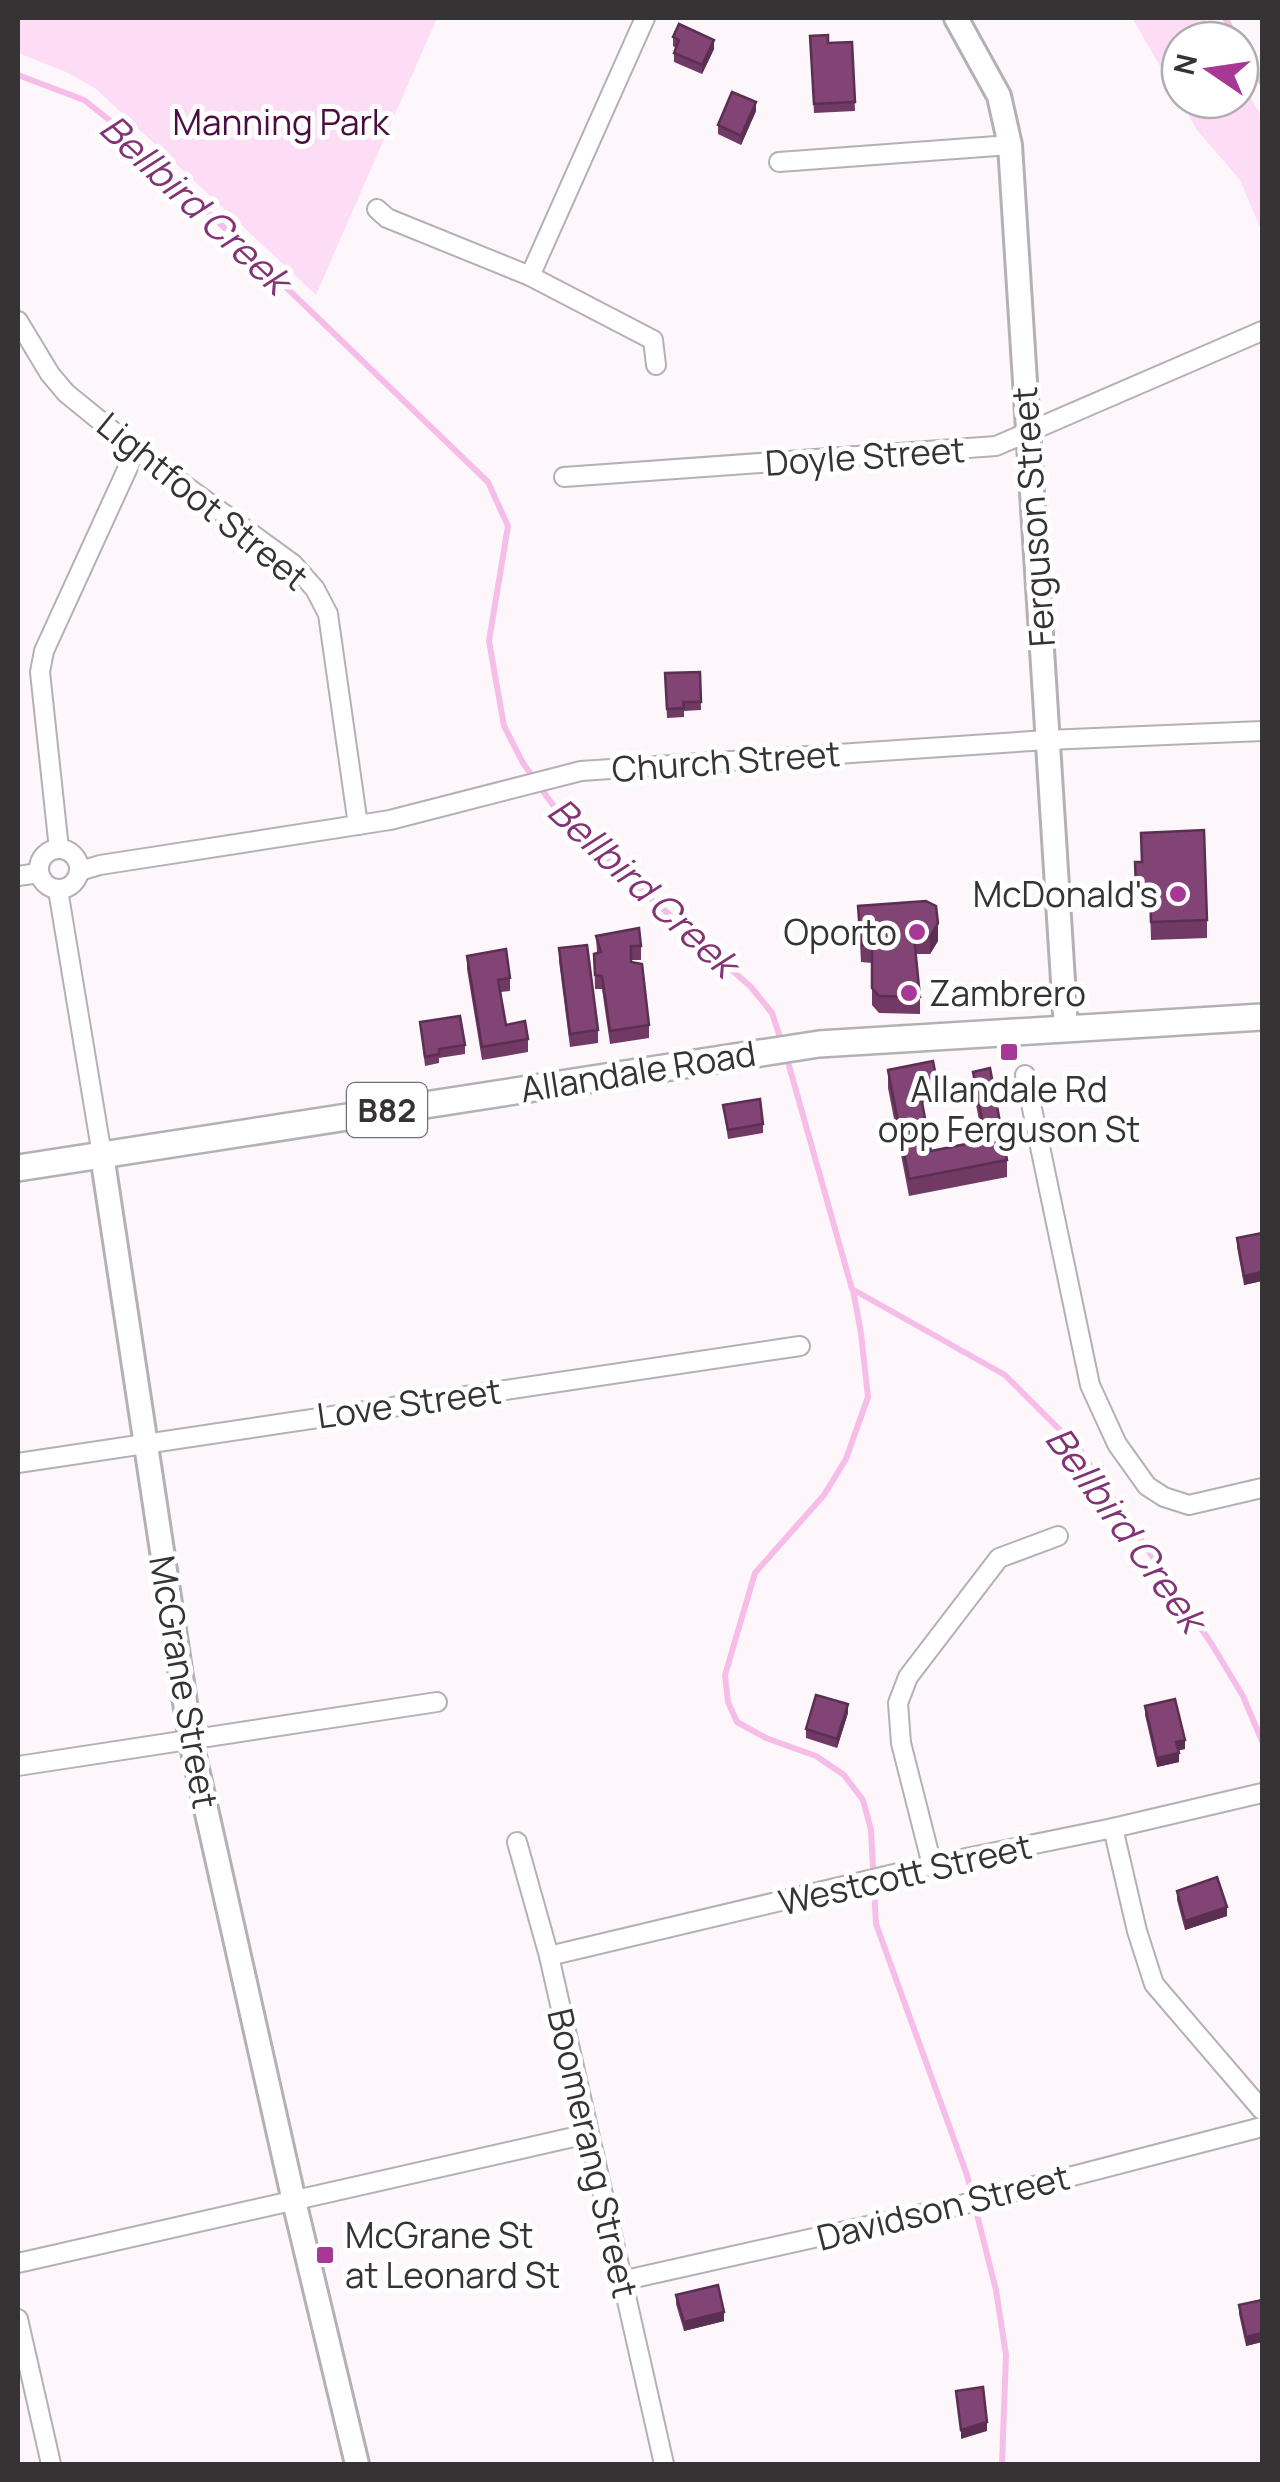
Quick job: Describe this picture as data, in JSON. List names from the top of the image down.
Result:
{
  "streets": {
    "main road": ["Allandale Road", "B82"],
    "street": [
      "Doyle Street",
      "Lightfoot Street",
      "Ferguson Street",
      "Church Street",
      "Love Street",
      "McGrane Street",
      "Westcott Street",
      "Boomerang Street",
      "Davidson Street"
    ]
  },
  "crossings": [
    ["Doyle Street", "Ferguson Street"],
    ["Lightfoot Street", "Church Street"],
    ["Ferguson Street", "Church Street"],
    ["Ferguson Street", "Allandale Road"],
    ["Church Street", "McGrane Street"],
    ["Allandale Road", "McGrane Street"],
    ["Love Street", "McGrane Street"],
    ["Westcott Street", "Boomerang Street"],
    ["Boomerang Street", "Davidson Street"]
  ],
  "water": ["Bellbird Creek"],
  "parks": ["Manning Park"],
  "places": {
    "other": ["McDonald's", "Oporto", "Zambrero"],
    "transit": ["Allandale Rd opp Ferguson St", "McGrane St at Leonard St"]
  },
  "north": "left"
}
